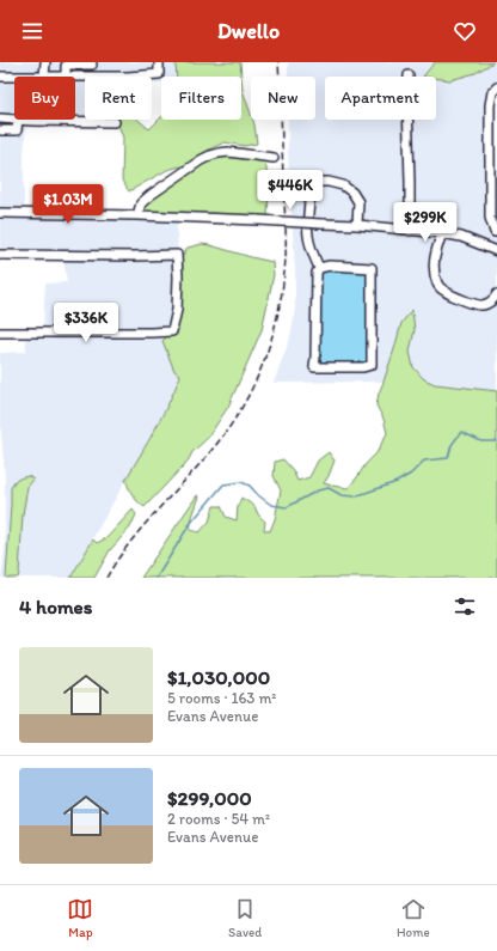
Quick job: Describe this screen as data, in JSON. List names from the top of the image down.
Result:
{
  "page": {
    "header": "Dwello",
    "chip": [
      "Buy",
      "Rent",
      "Filters",
      "New",
      "Apartment"
    ],
    "price": [
      "$446K",
      "$1.03M",
      "$299K",
      "$336K"
    ],
    "heading": "4 homes",
    "list": [
      {
        "name": "$1,030,000",
        "note": "5 rooms · 163 m² · Evans Avenue"
      },
      {
        "name": "$299,000",
        "note": "2 rooms · 54 m² · Evans Avenue"
      }
    ],
    "tabs": ["Map", "Saved", "Home"]
  }
}
